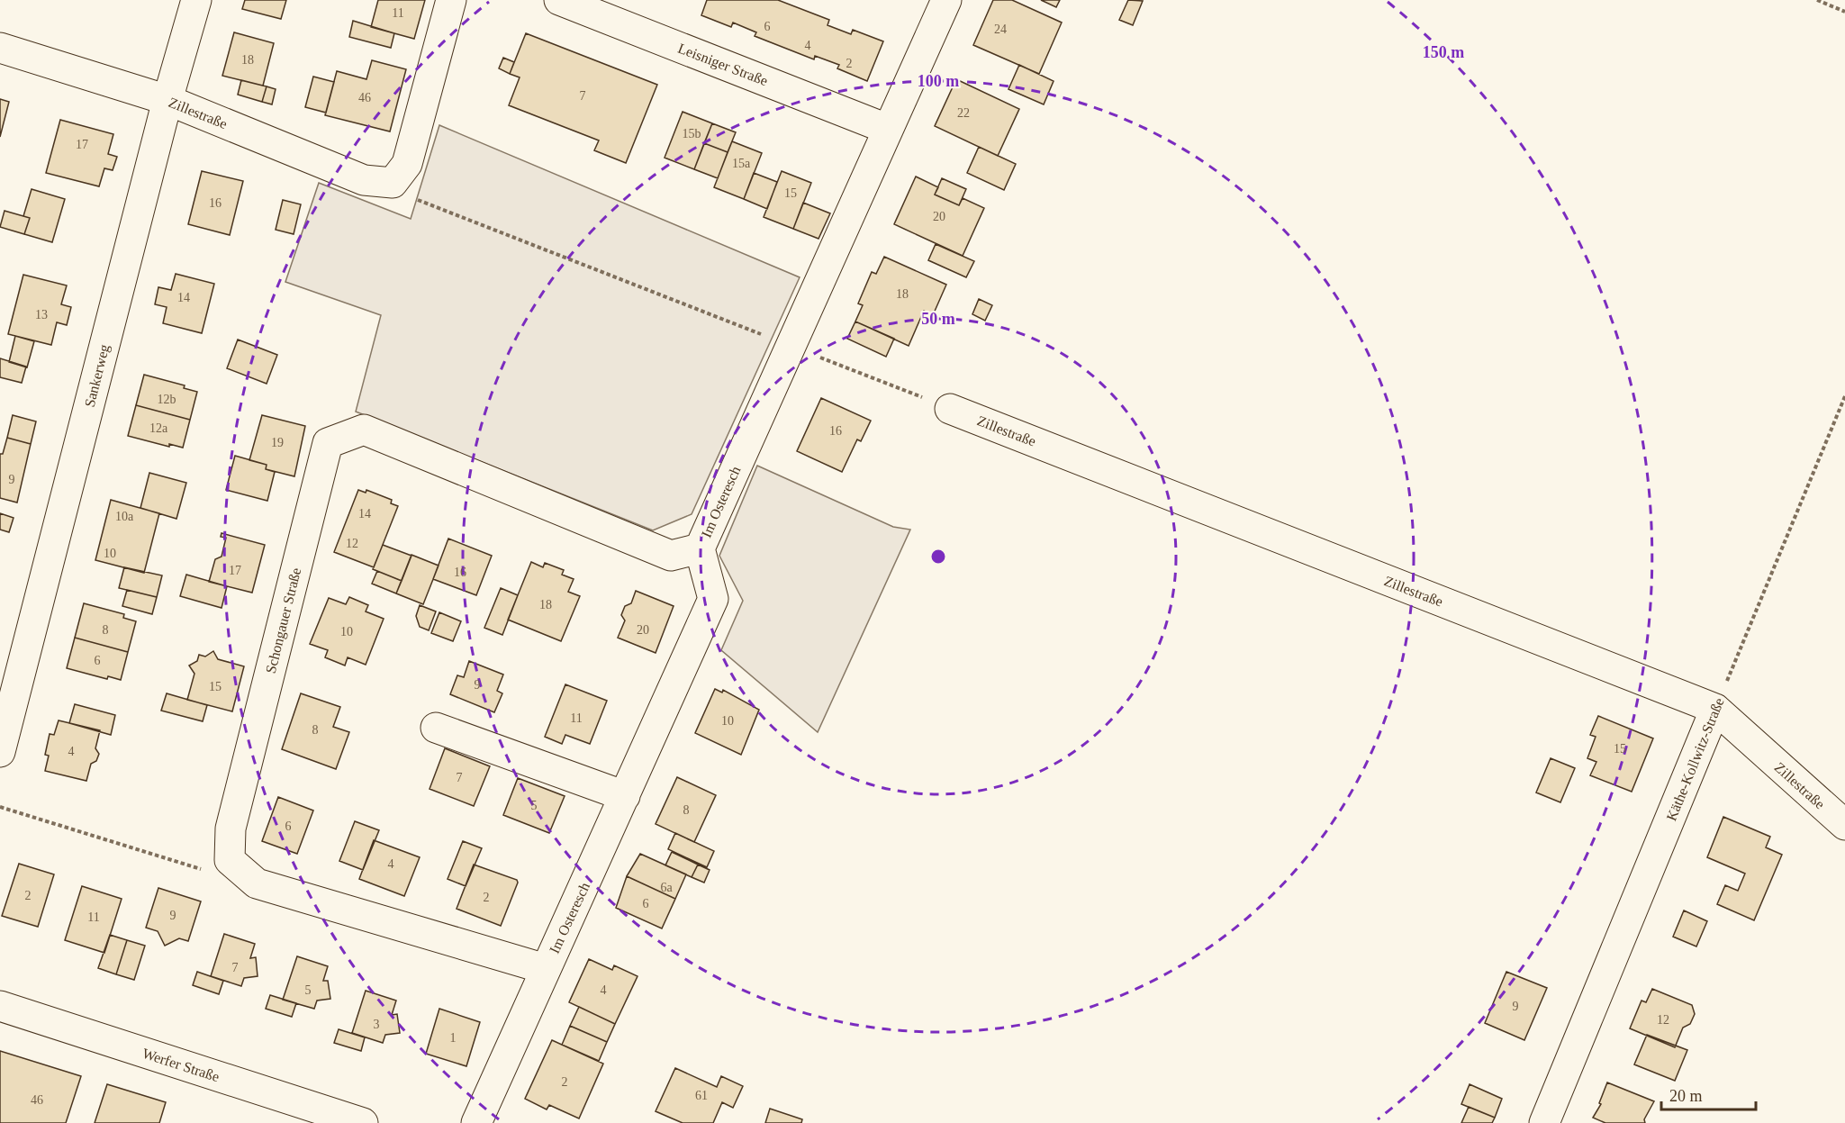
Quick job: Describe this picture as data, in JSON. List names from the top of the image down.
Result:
{
  "streets": {
    "street": [
      "Leisniger Straße",
      "Zillestraße",
      "Sankerweg",
      "Im Osteresch",
      "Schongauer Straße",
      "Käthe-Kollwitz-Straße",
      "Werfer Straße"
    ]
  },
  "crossings": [
    ["Leisniger Straße", "Im Osteresch"],
    ["Zillestraße", "Sankerweg"],
    ["Zillestraße", "Käthe-Kollwitz-Straße"],
    ["Im Osteresch", "Schongauer Straße"]
  ],
  "house_numbers": [
    "11",
    "6",
    "24",
    "4",
    "18",
    "2",
    "7",
    "46",
    "22",
    "15b",
    "17",
    "15a",
    "15",
    "16",
    "20",
    "18",
    "14",
    "13",
    "12b",
    "12a",
    "16",
    "19",
    "9",
    "14",
    "10a",
    "12",
    "10",
    "17",
    "16",
    "18",
    "8",
    "20",
    "10",
    "6",
    "9",
    "15",
    "11",
    "10",
    "8",
    "15",
    "4",
    "7",
    "5",
    "8",
    "6",
    "4",
    "6a",
    "2",
    "2",
    "6",
    "9",
    "11",
    "7",
    "5",
    "4",
    "9",
    "12",
    "3",
    "1",
    "2",
    "61",
    "46"
  ],
  "scale_bar": "20 m",
  "rings": ["150 m", "100 m", "50 m"]
}
